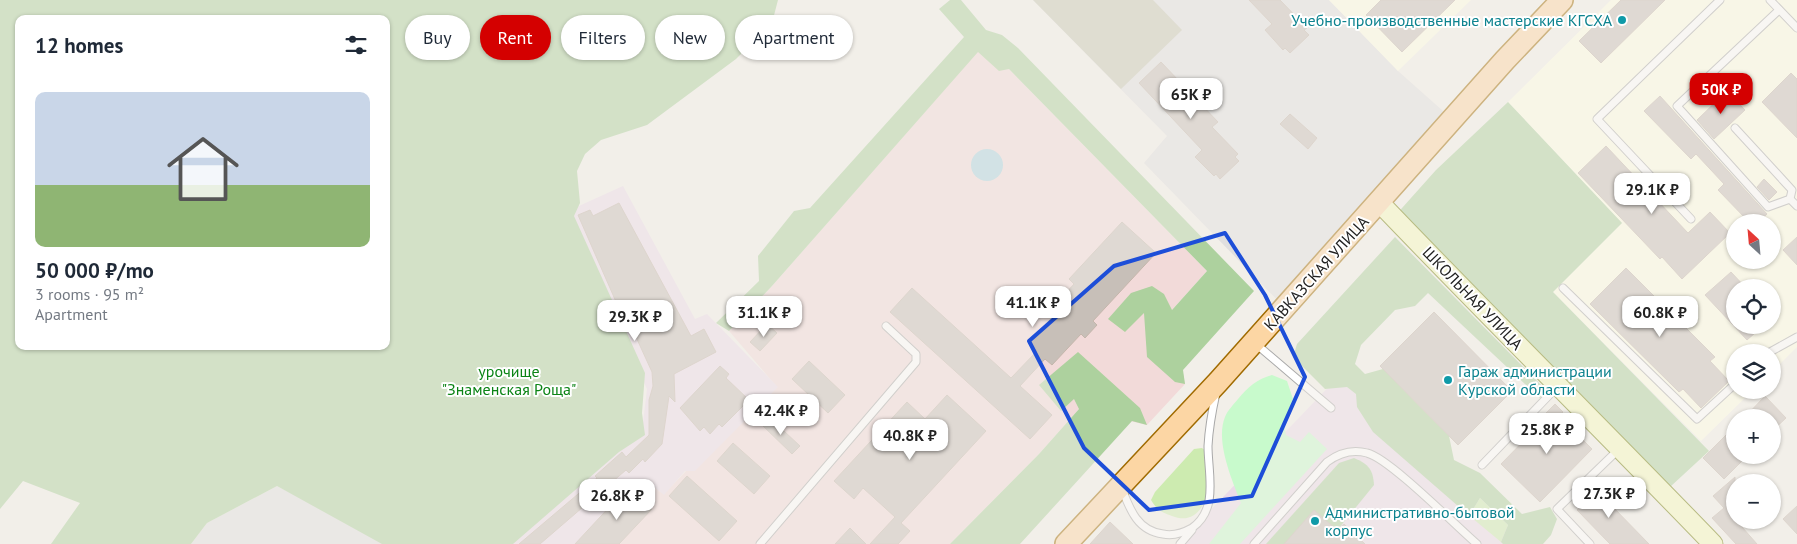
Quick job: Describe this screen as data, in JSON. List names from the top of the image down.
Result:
{
  "streets": {
    "main road": ["КАВКАЗСКАЯ УЛИЦА"],
    "street": ["ШКОЛЬНАЯ УЛИЦА"]
  },
  "crossings": [
    ["КАВКАЗСКАЯ УЛИЦА", "ШКОЛЬНАЯ УЛИЦА"]
  ],
  "parks": ["урочище \"Знаменская Роща\""],
  "places": ["Учебно-производственные мастерские КГСХА", "Гараж администрации Курской области", "Административно-бытовой корпус"],
  "north": "top left",
  "page": {
    "chip": [
      "Buy",
      "Rent",
      "Filters",
      "New",
      "Apartment"
    ],
    "heading": "12 homes",
    "price": [
      "50K ₽",
      "65K ₽",
      "29.1K ₽",
      "41.1K ₽",
      "31.1K ₽",
      "60.8K ₽",
      "29.3K ₽",
      "42.4K ₽",
      "25.8K ₽",
      "40.8K ₽",
      "27.3K ₽",
      "26.8K ₽"
    ],
    "list": [
      {
        "name": "50 000 ₽/mo",
        "note": "3 rooms · 95 m² · Apartment"
      }
    ],
    "map_buttons": ["+", "−"]
  }
}
